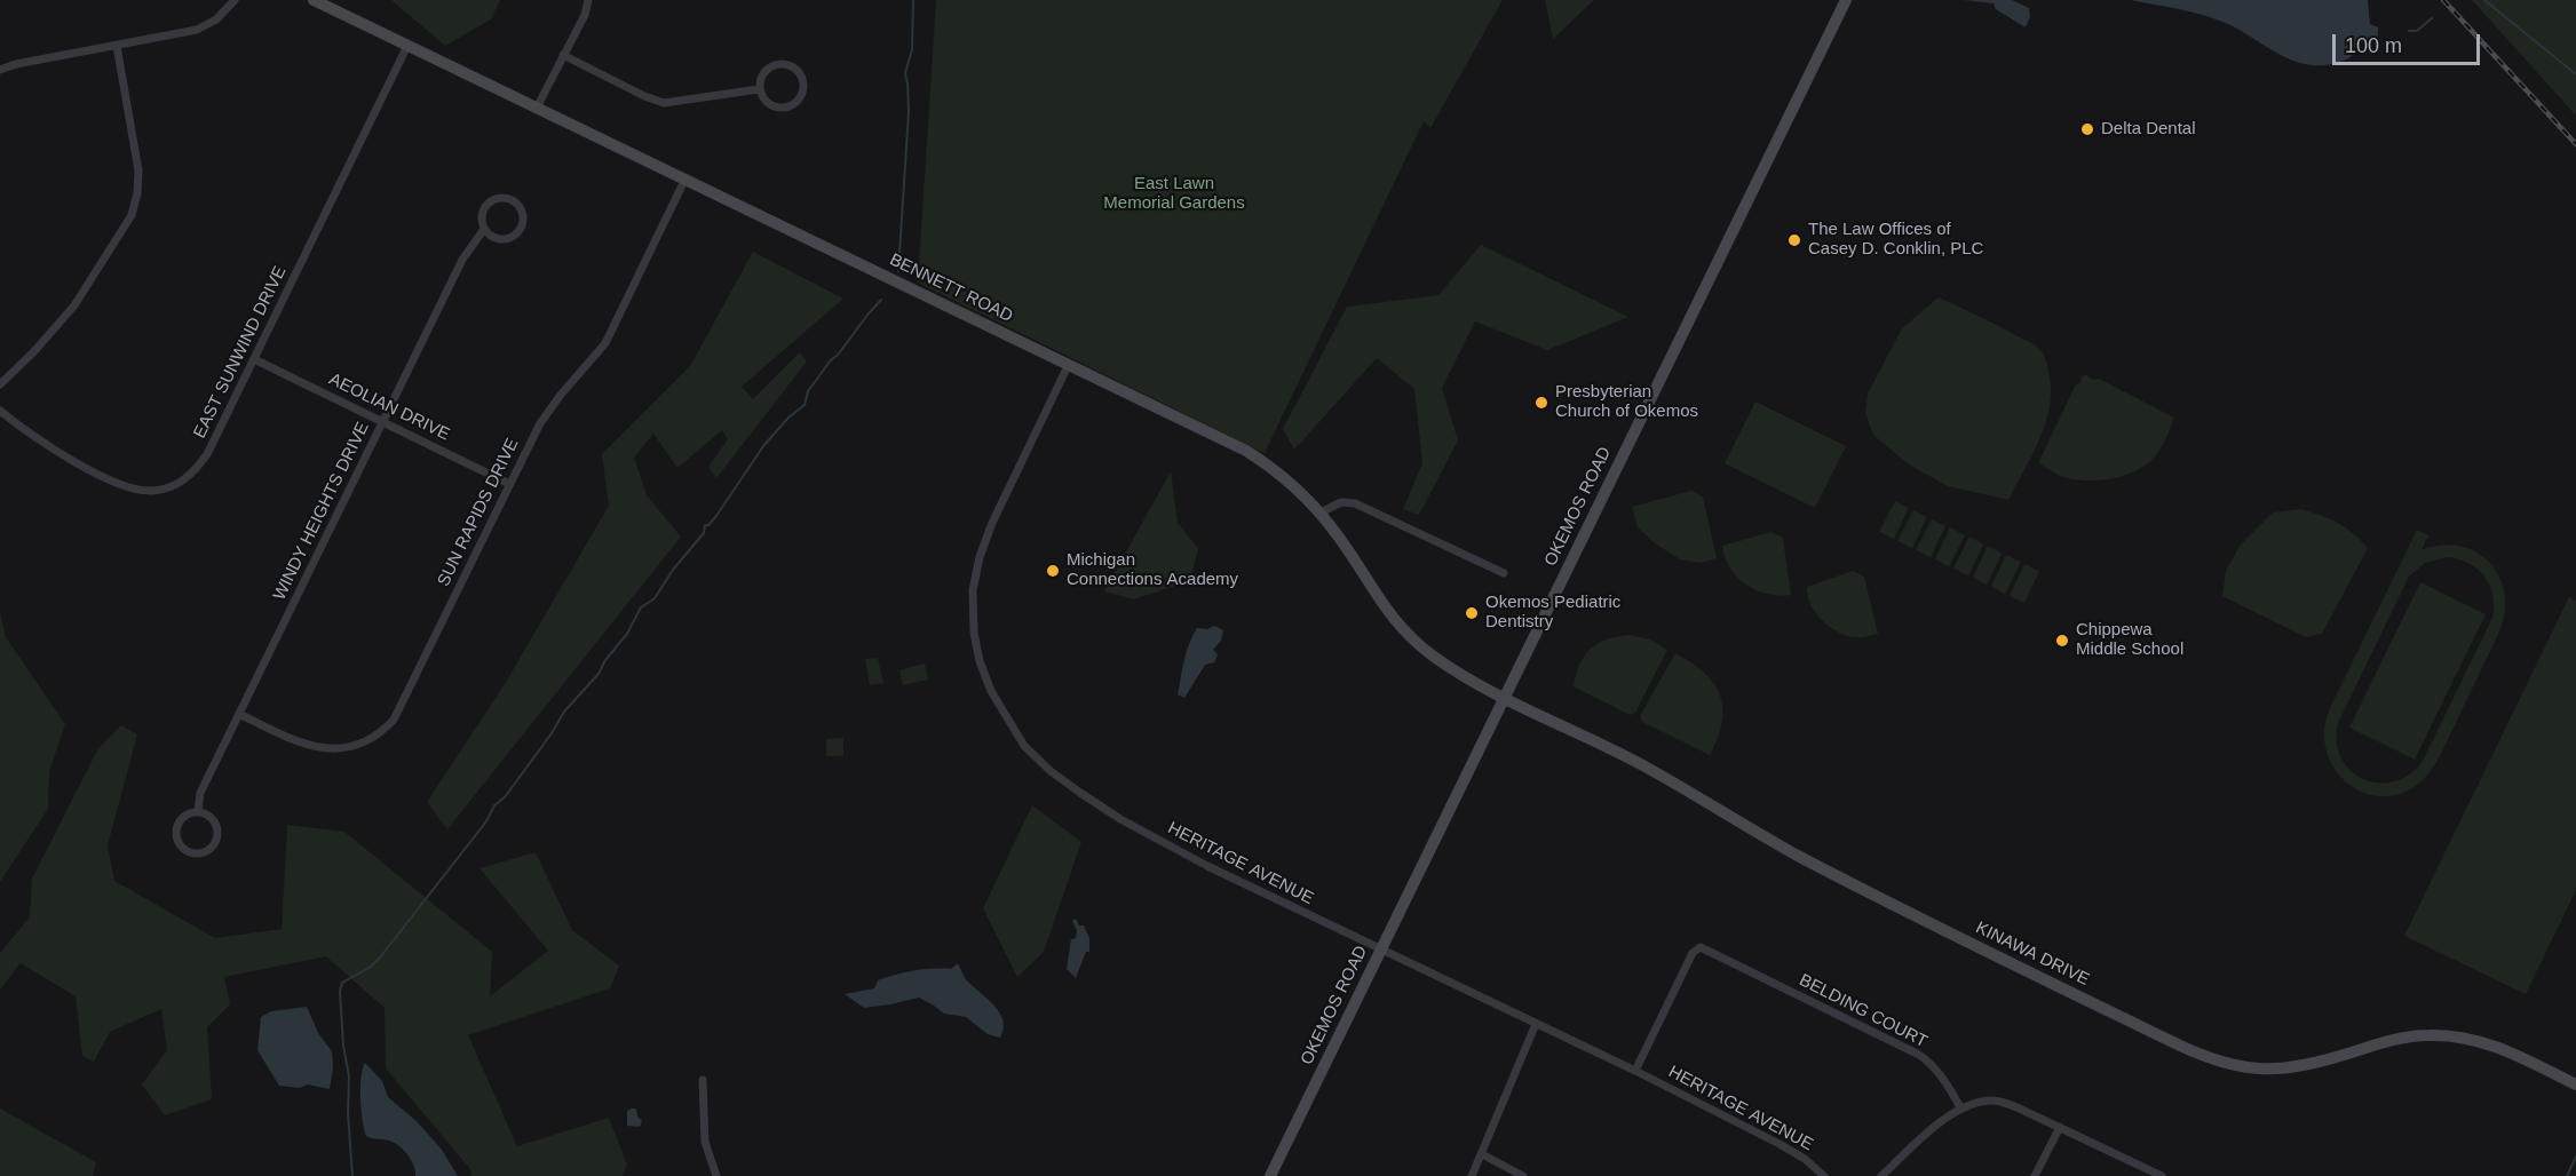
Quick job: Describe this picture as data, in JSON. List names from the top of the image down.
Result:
{
  "streets": {
    "street": [
      "BENNETT ROAD",
      "EAST SUNWIND DRIVE",
      "AEOLIAN DRIVE",
      "OKEMOS ROAD",
      "WINDY HEIGHTS DRIVE",
      "SUN RAPIDS DRIVE",
      "HERITAGE AVENUE",
      "KINAWA DRIVE",
      "BELDING COURT"
    ]
  },
  "crossings": [
    ["BENNETT ROAD", "EAST SUNWIND DRIVE"],
    ["BENNETT ROAD", "OKEMOS ROAD"],
    ["BENNETT ROAD", "SUN RAPIDS DRIVE"],
    ["BENNETT ROAD", "HERITAGE AVENUE"],
    ["BENNETT ROAD", "KINAWA DRIVE"],
    ["EAST SUNWIND DRIVE", "AEOLIAN DRIVE"],
    ["AEOLIAN DRIVE", "WINDY HEIGHTS DRIVE"],
    ["AEOLIAN DRIVE", "SUN RAPIDS DRIVE"],
    ["OKEMOS ROAD", "HERITAGE AVENUE"],
    ["OKEMOS ROAD", "KINAWA DRIVE"],
    ["WINDY HEIGHTS DRIVE", "SUN RAPIDS DRIVE"],
    ["HERITAGE AVENUE", "BELDING COURT"]
  ],
  "parks": ["East Lawn Memorial Gardens"],
  "places": [
    "Delta Dental",
    "The Law Offices of Casey D. Conklin, PLC",
    "Presbyterian Church of Okemos",
    "Michigan Connections Academy",
    "Okemos Pediatric Dentistry",
    "Chippewa Middle School"
  ],
  "scale_bar": "100 m"
}
